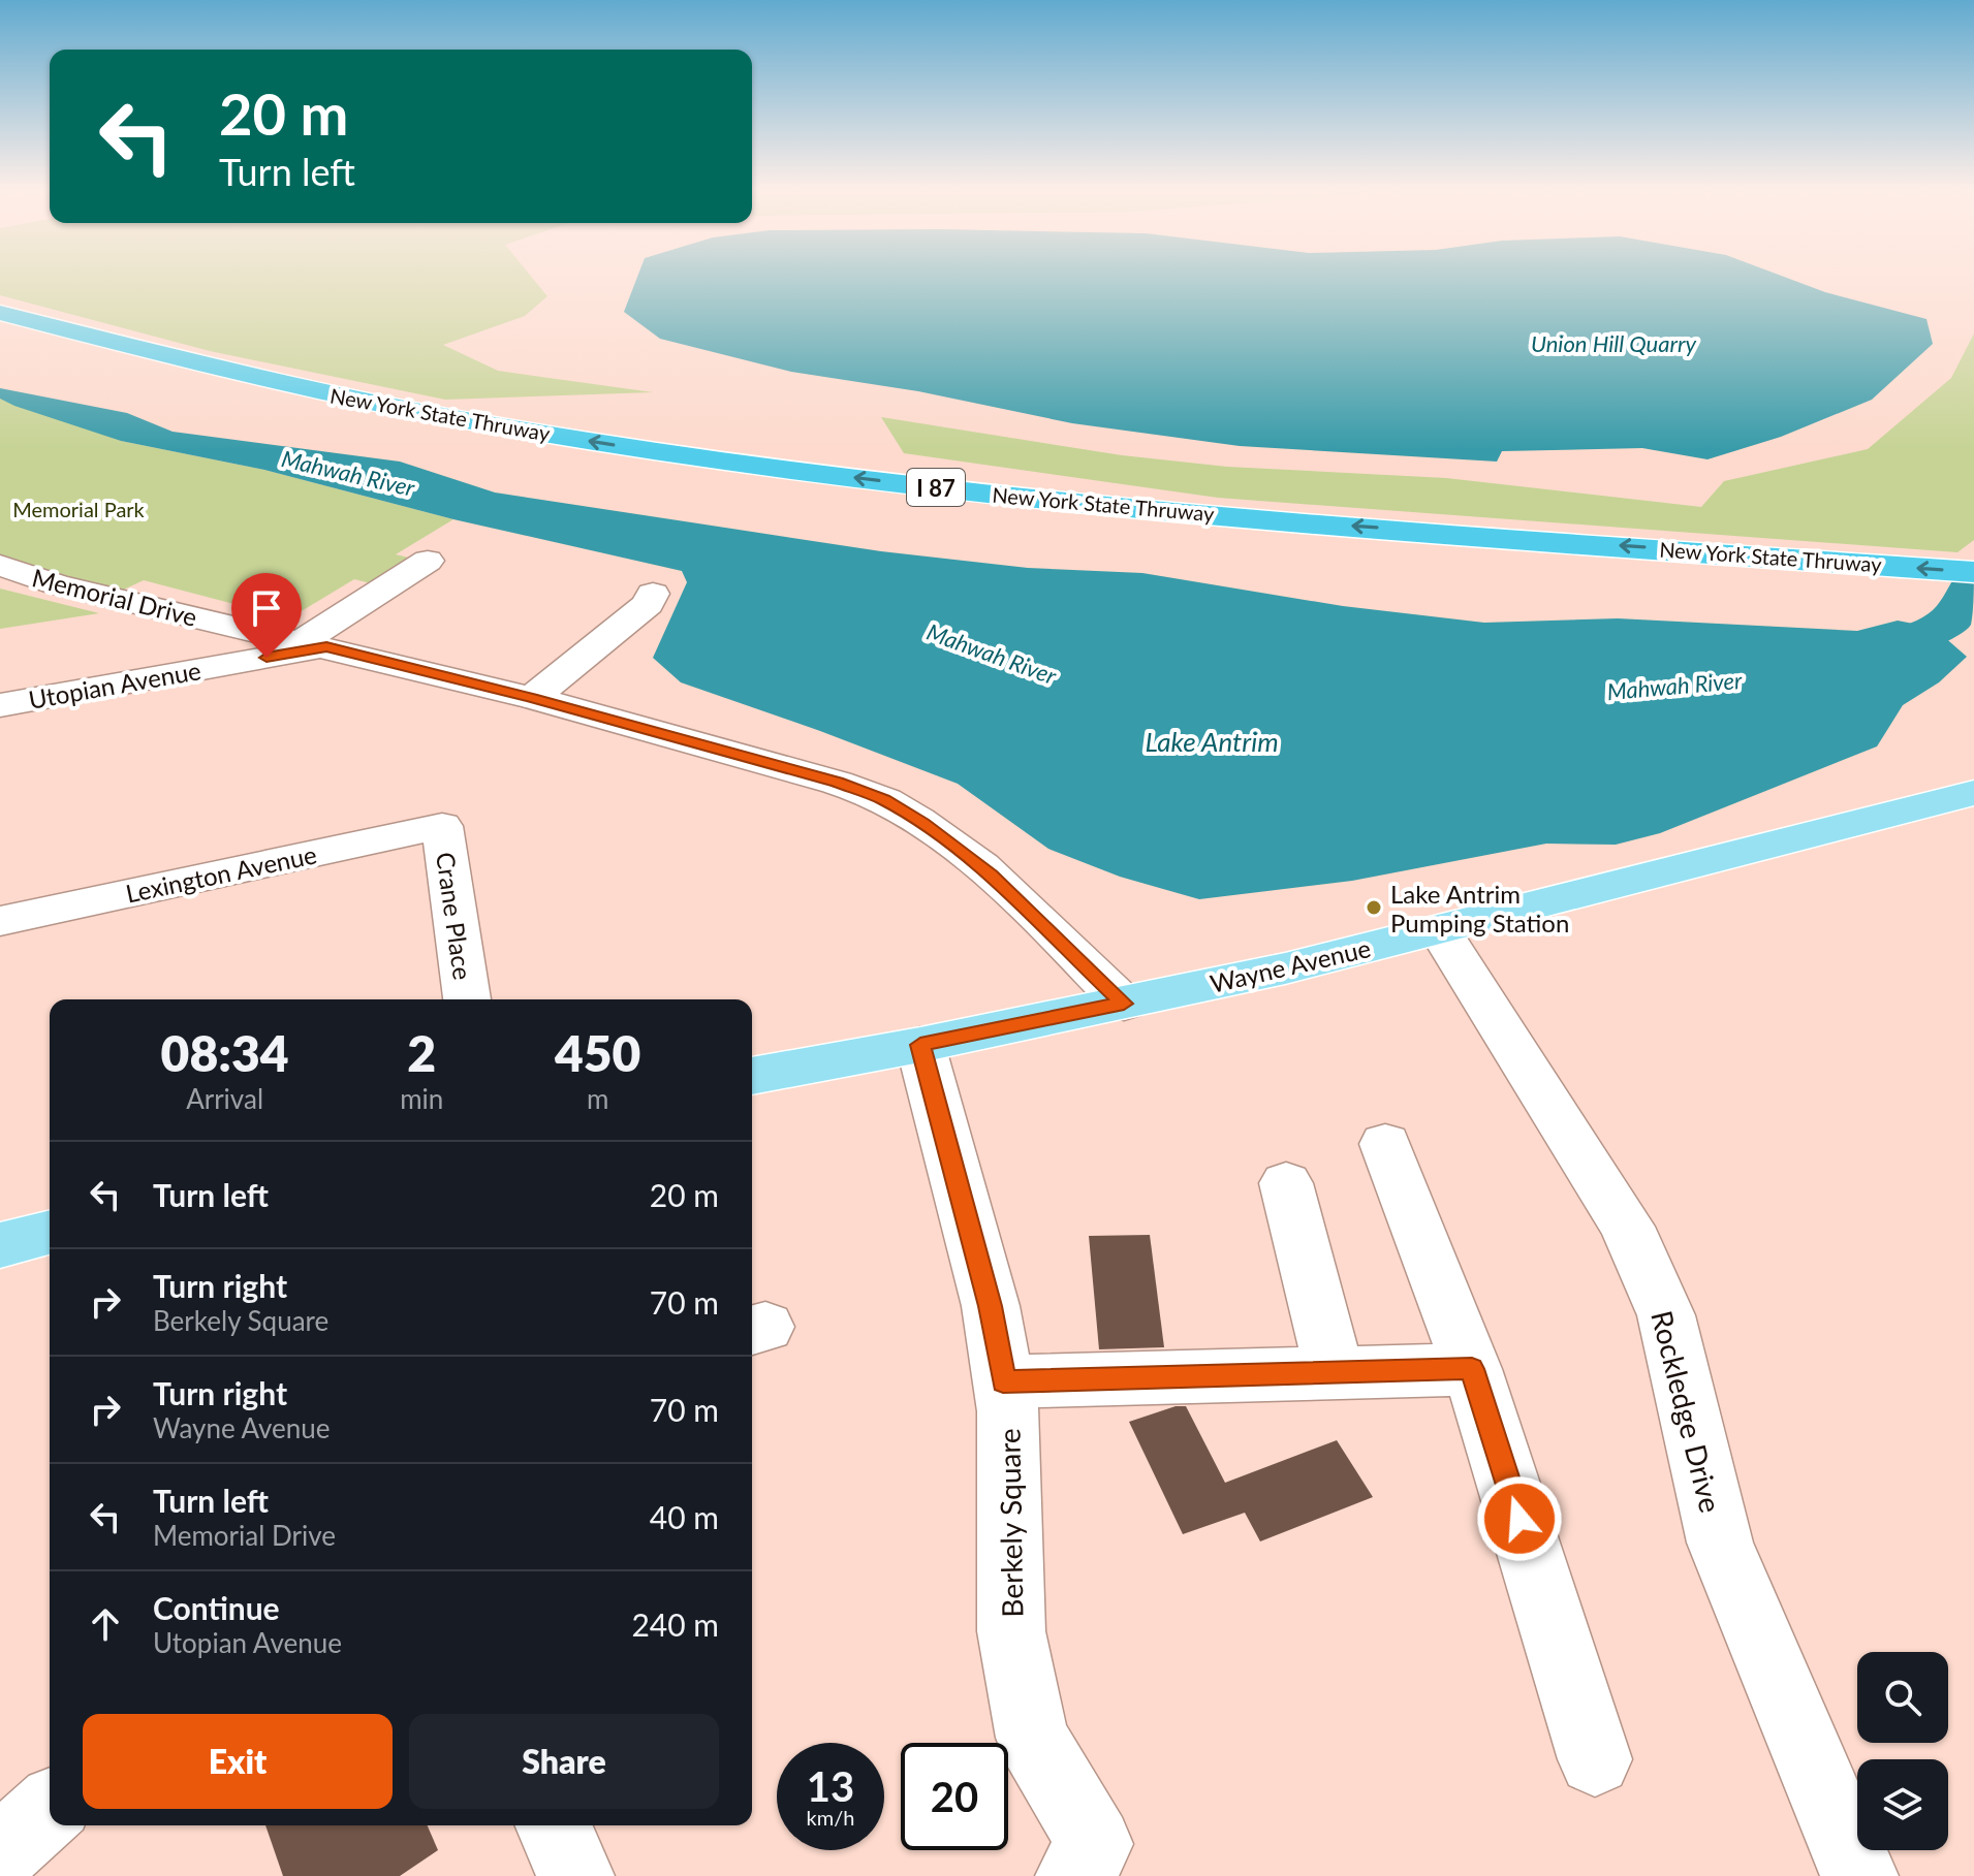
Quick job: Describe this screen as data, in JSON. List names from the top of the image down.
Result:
{
  "streets": {
    "highway": ["New York State Thruway", "I 87"],
    "main road": ["Wayne Avenue"],
    "street": [
      "Memorial Drive",
      "Utopian Avenue",
      "Lexington Avenue",
      "Crane Place",
      "Rockledge Drive",
      "Berkely Square"
    ]
  },
  "crossings": [
    ["Memorial Drive", "Utopian Avenue"],
    ["Memorial Drive", "Wayne Avenue"],
    ["Lexington Avenue", "Crane Place"],
    ["Wayne Avenue", "Rockledge Drive"],
    ["Wayne Avenue", "Berkely Square"]
  ],
  "water": ["Union Hill Quarry", "Mahwah River", "Lake Antrim"],
  "parks": ["Memorial Park"],
  "places": ["Lake Antrim Pumping Station"],
  "page": {
    "turn": ["20 m", "Turn left"],
    "eta": [
      "08:34",
      "Arrival",
      "2",
      "min",
      "450",
      "m"
    ],
    "list": [
      {
        "name": "Turn left",
        "value": "20 m"
      },
      {
        "name": "Turn right",
        "note": "Berkely Square",
        "value": "70 m"
      },
      {
        "name": "Turn right",
        "note": "Wayne Avenue",
        "value": "70 m"
      },
      {
        "name": "Turn left",
        "note": "Memorial Drive",
        "value": "40 m"
      },
      {
        "name": "Continue",
        "note": "Utopian Avenue",
        "value": "240 m"
      }
    ],
    "buttons": ["Exit", "Share"],
    "speed": "13 km/h",
    "limit": "20"
  }
}
